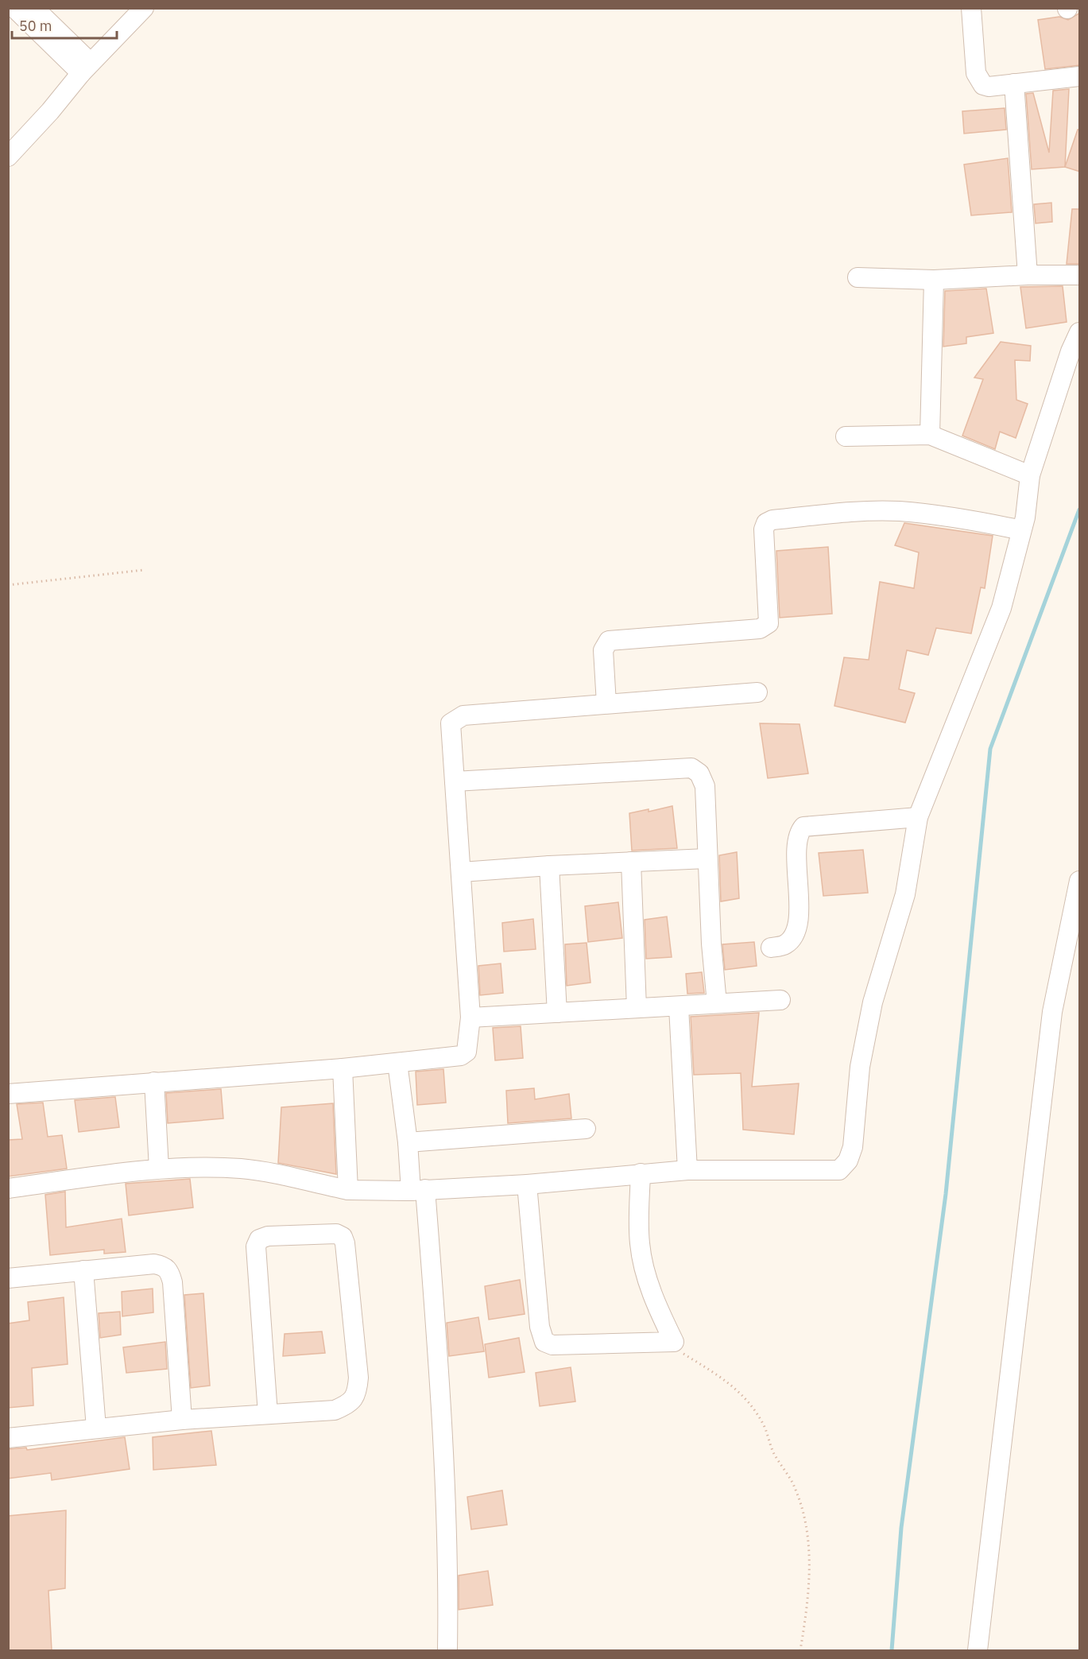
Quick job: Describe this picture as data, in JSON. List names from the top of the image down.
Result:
{
  "scale_bar": "50 m"
}
